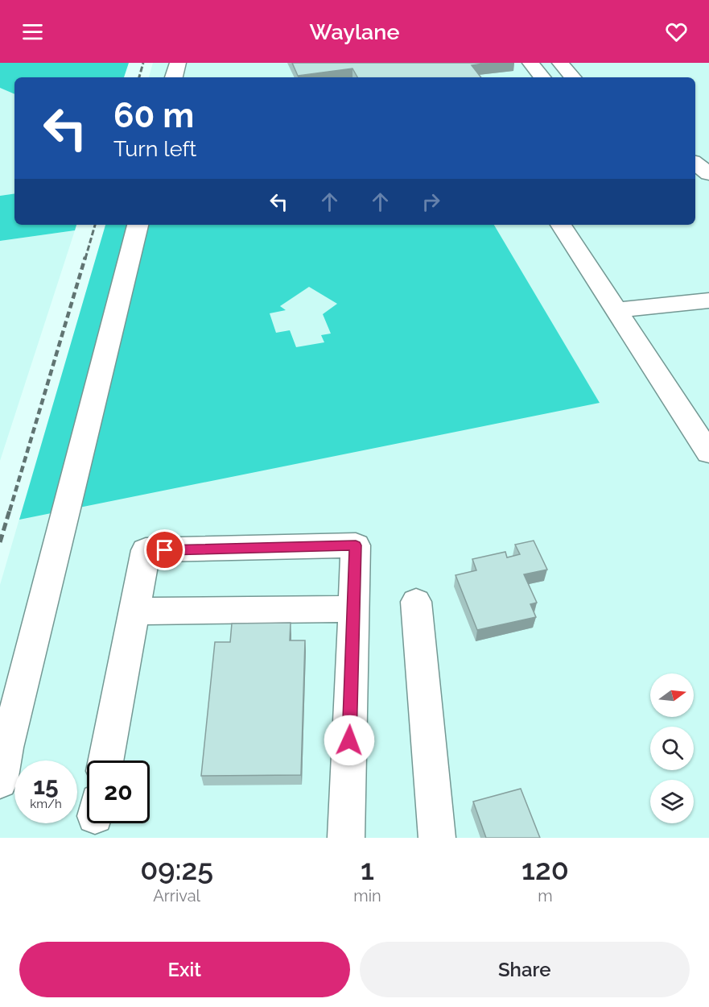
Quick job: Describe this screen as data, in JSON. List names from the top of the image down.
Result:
{
  "north": "right",
  "page": {
    "header": "Waylane",
    "turn": ["60 m", "Turn left"],
    "speed": "15 km/h",
    "limit": "20",
    "eta": [
      "09:25",
      "Arrival",
      "1",
      "min",
      "120",
      "m"
    ],
    "buttons": ["Exit", "Share"]
  }
}
